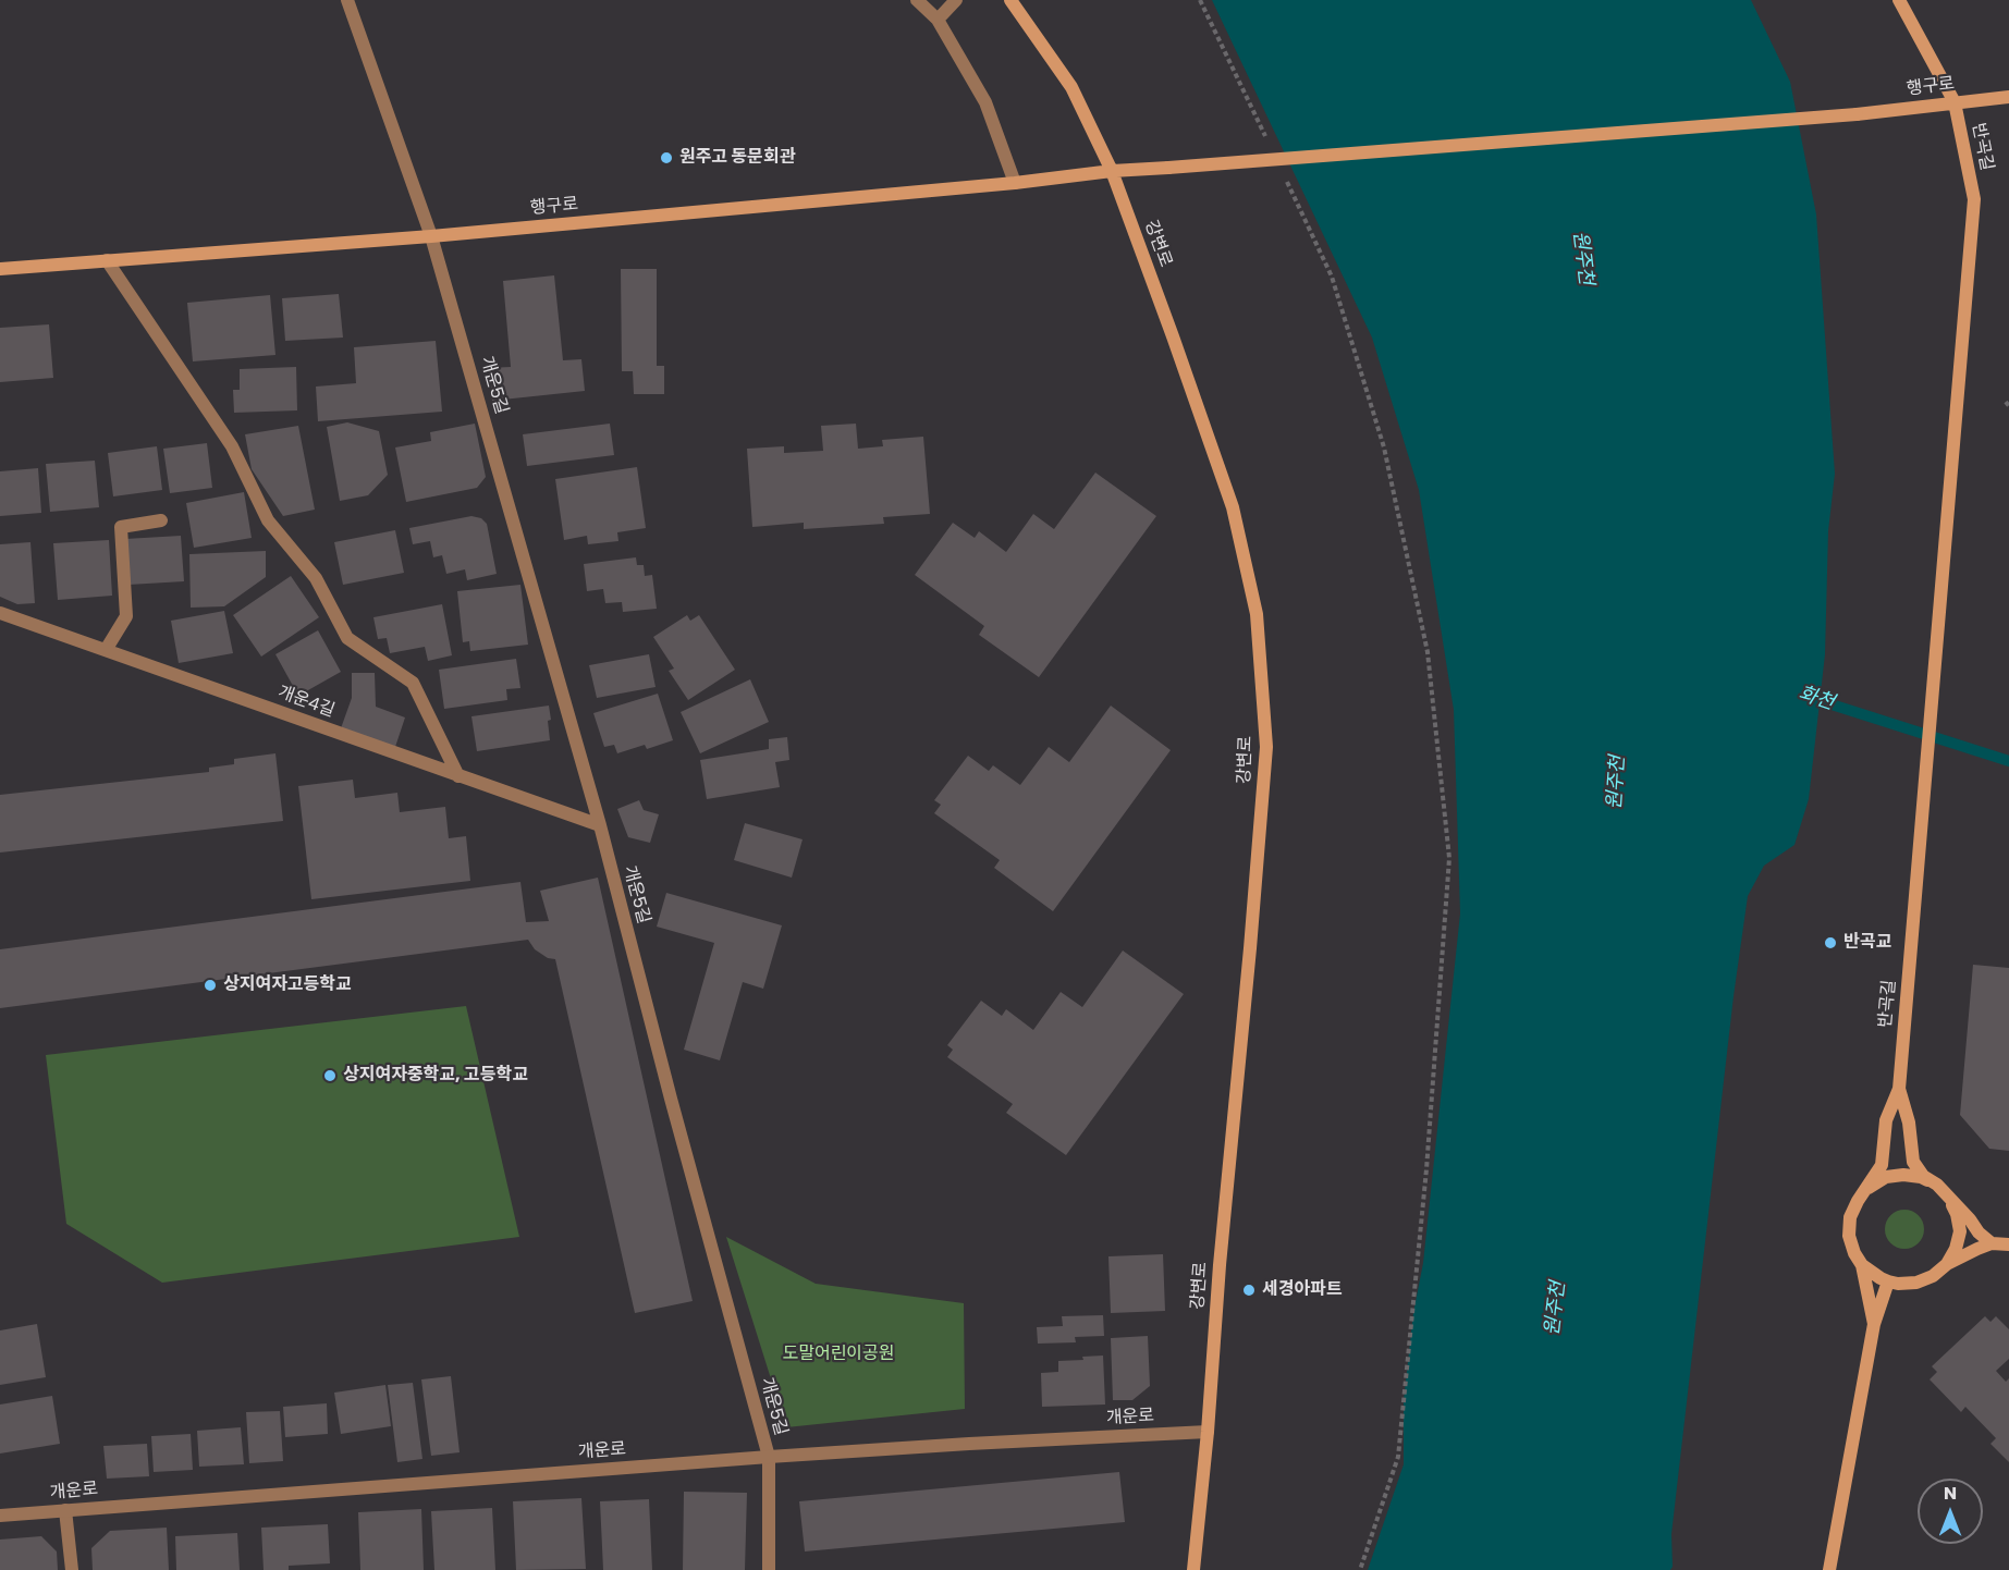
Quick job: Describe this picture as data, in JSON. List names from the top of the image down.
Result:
{
  "streets": {
    "street": [
      "행구로",
      "반곡길",
      "강변로",
      "개운5길",
      "개운4길",
      "개운로"
    ]
  },
  "crossings": [
    ["행구로", "반곡길"],
    ["행구로", "강변로"],
    ["행구로", "개운5길"],
    ["강변로", "개운로"],
    ["개운5길", "개운4길"],
    ["개운5길", "개운로"]
  ],
  "water": ["원주천", "화천"],
  "parks": ["도말어린이공원"],
  "places": [
    "원주고 동문회관",
    "반곡교",
    "상지여자고등학교",
    "상지여자중학교, 고등학교",
    "세경아파트"
  ],
  "north": "top"
}
